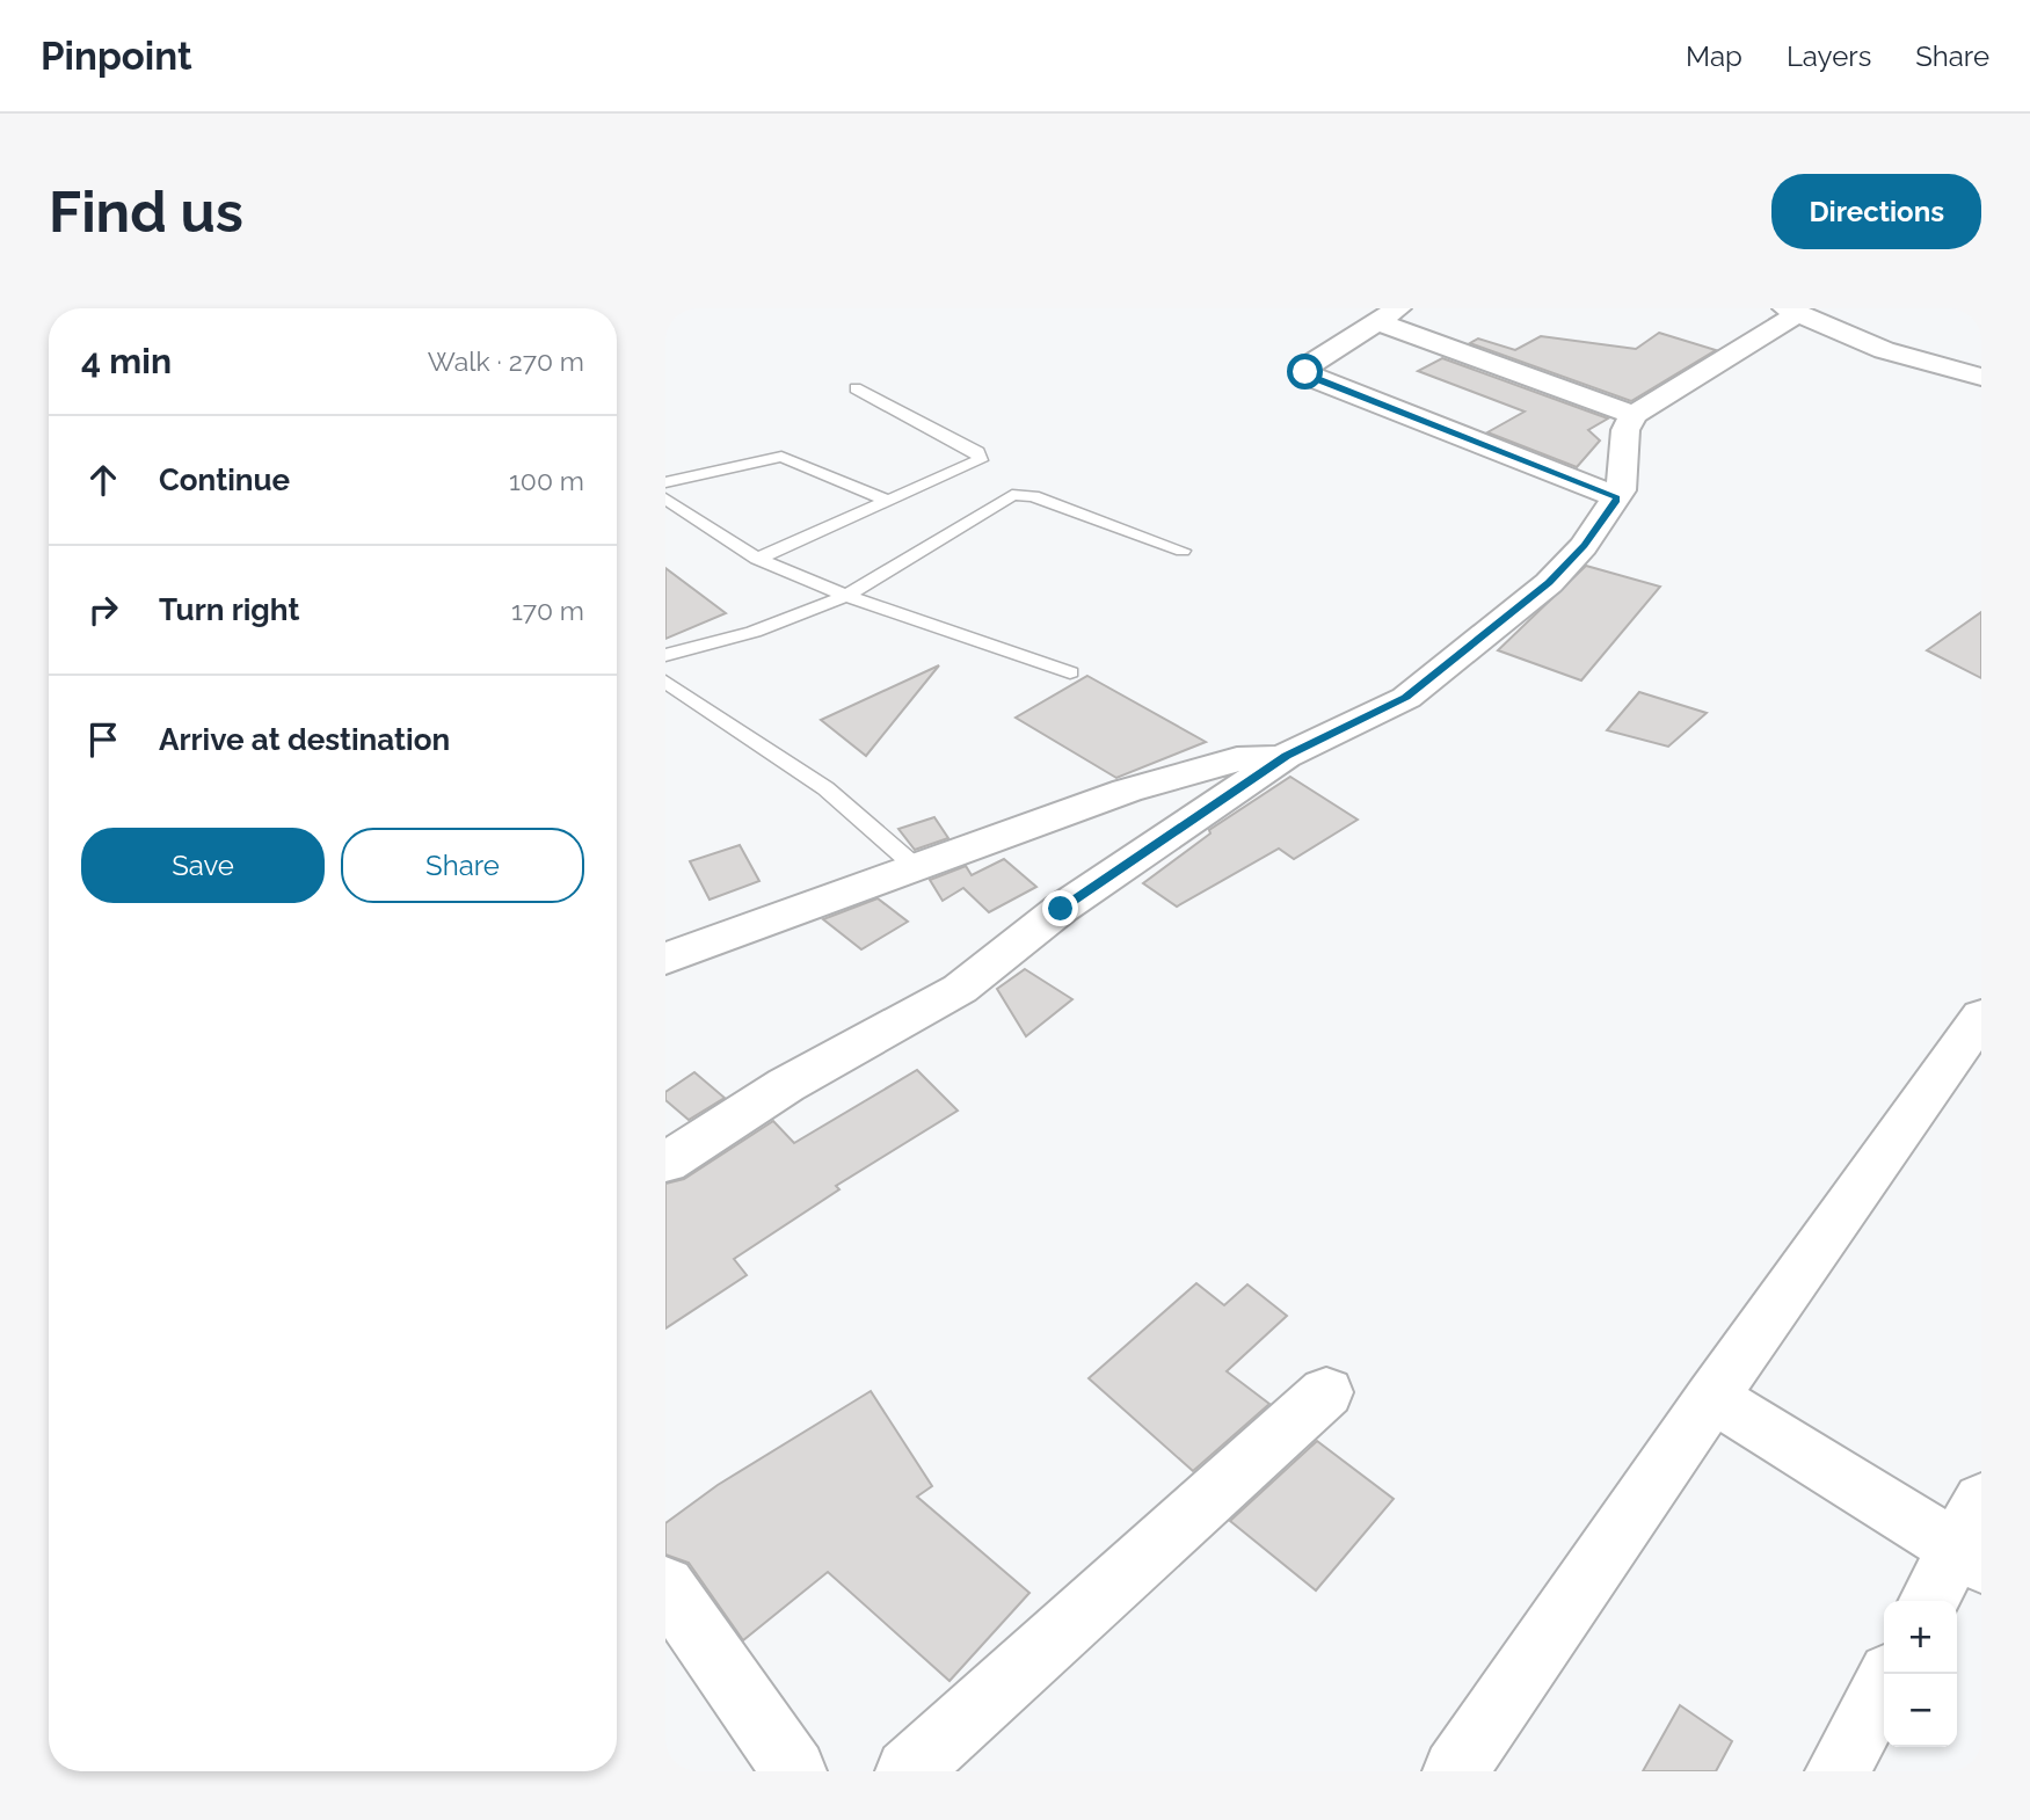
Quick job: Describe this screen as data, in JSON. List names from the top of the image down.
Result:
{
  "page": {
    "header": "Pinpoint",
    "nav": ["Map", "Layers", "Share"],
    "buttons": [
      "Directions",
      ["Save", "Share"]
    ],
    "title": "Find us",
    "heading": ["4 min", "Walk · 270 m"],
    "list": [
      ["Continue", "100 m"],
      ["Turn right", "170 m"],
      "Arrive at destination"
    ],
    "map_buttons": ["+", "−"]
  }
}
